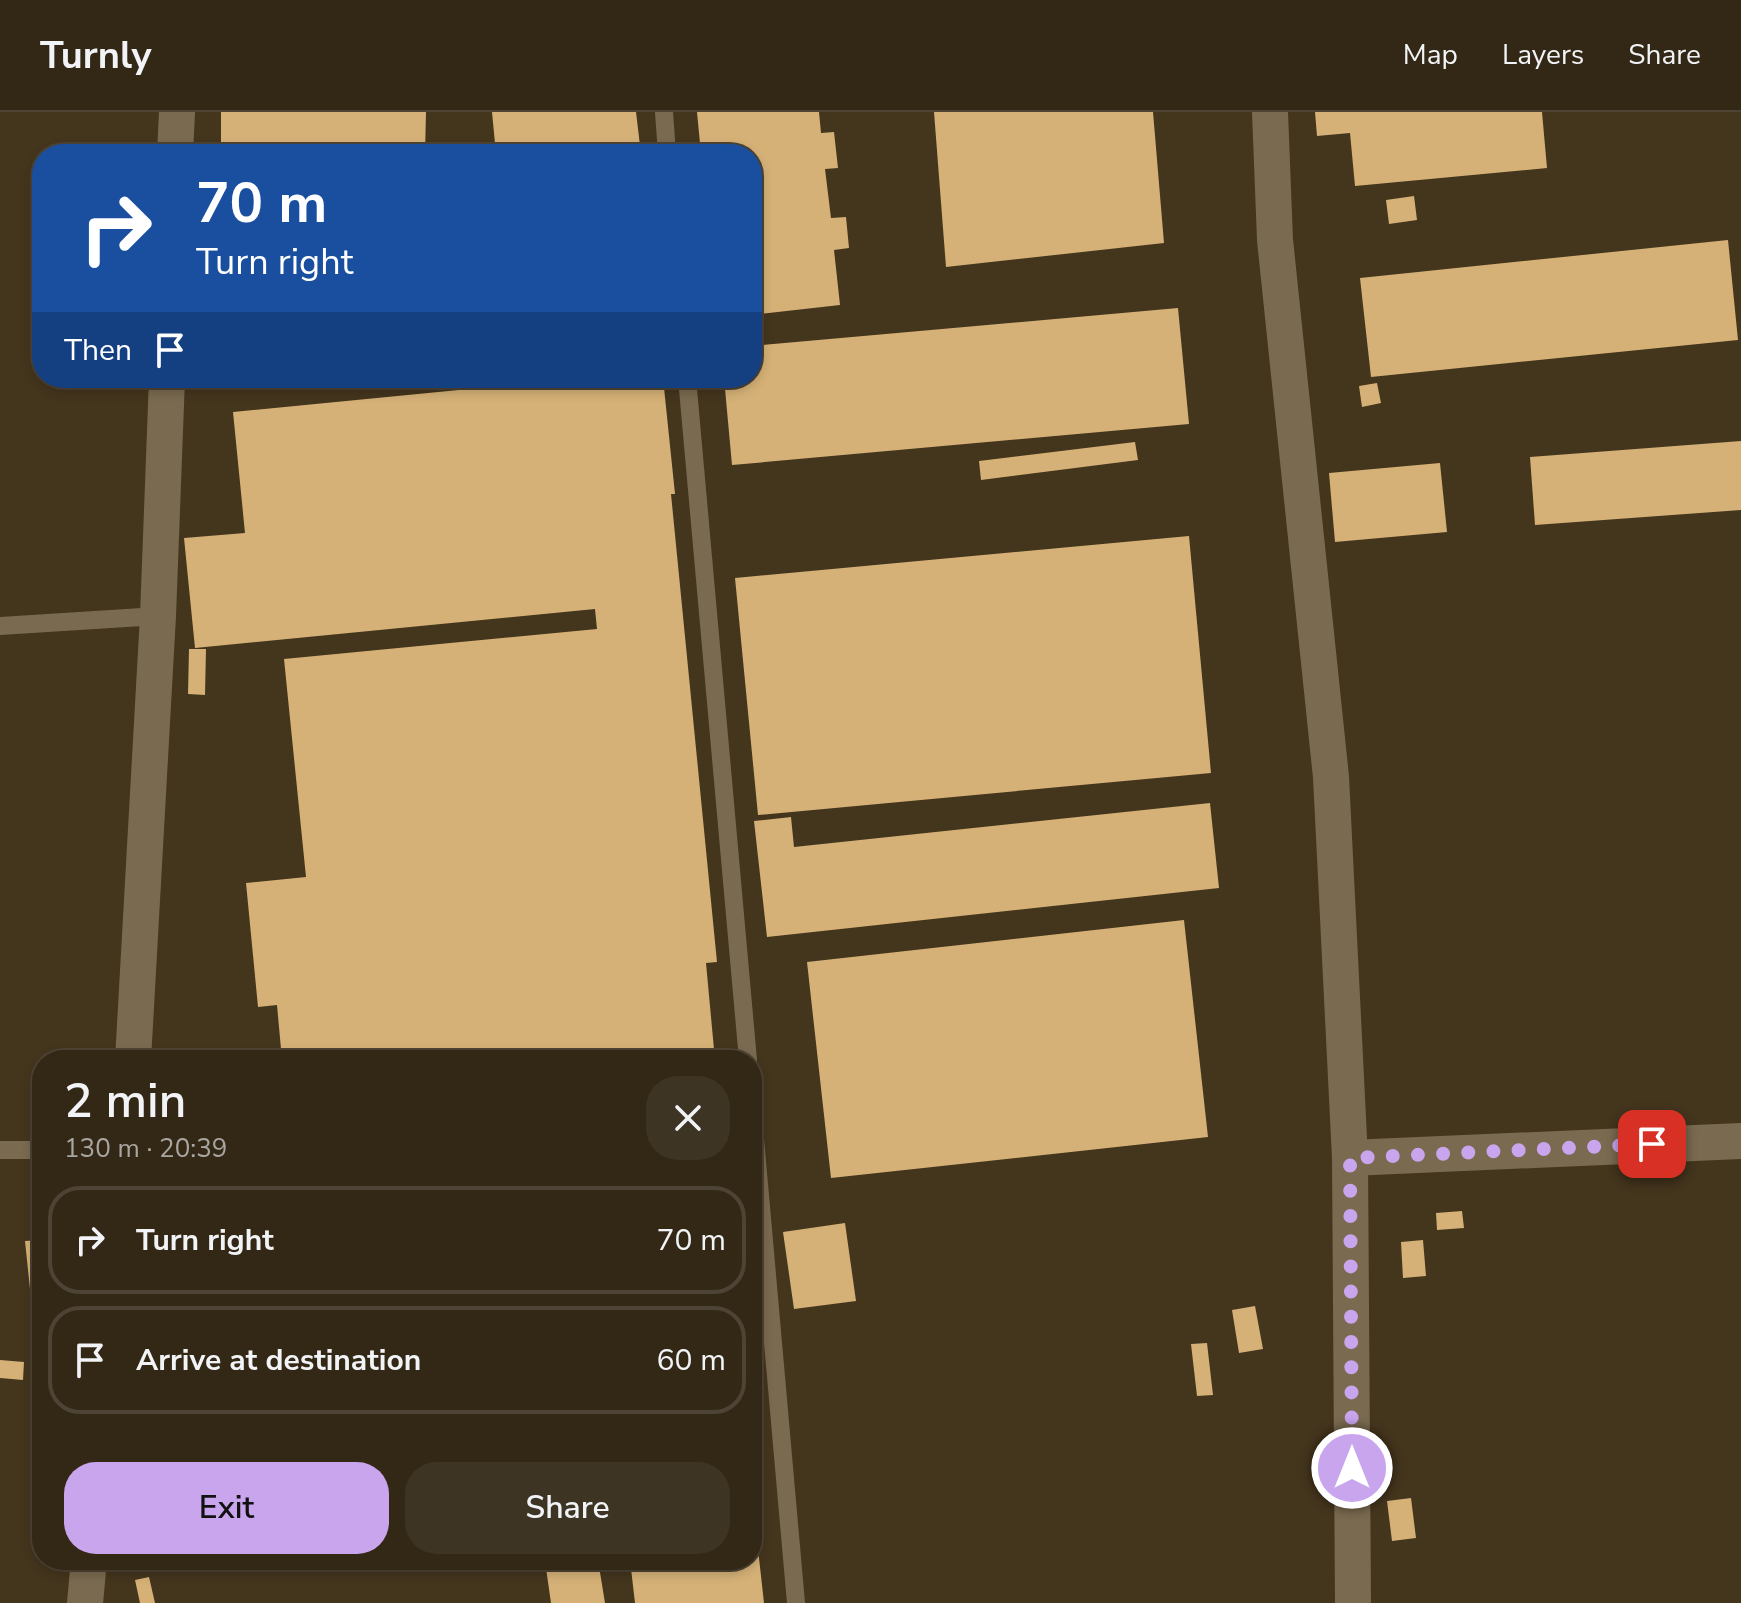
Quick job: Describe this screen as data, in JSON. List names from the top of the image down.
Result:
{
  "page": {
    "header": "Turnly",
    "nav": ["Map", "Layers", "Share"],
    "turn": ["70 m", "Turn right"],
    "then": "Then",
    "heading": ["2 min", "130 m · 20:39"],
    "list": [
      {
        "name": "Turn right",
        "value": "70 m"
      },
      {
        "name": "Arrive at destination",
        "value": "60 m"
      }
    ],
    "buttons": ["Exit", "Share"]
  }
}
